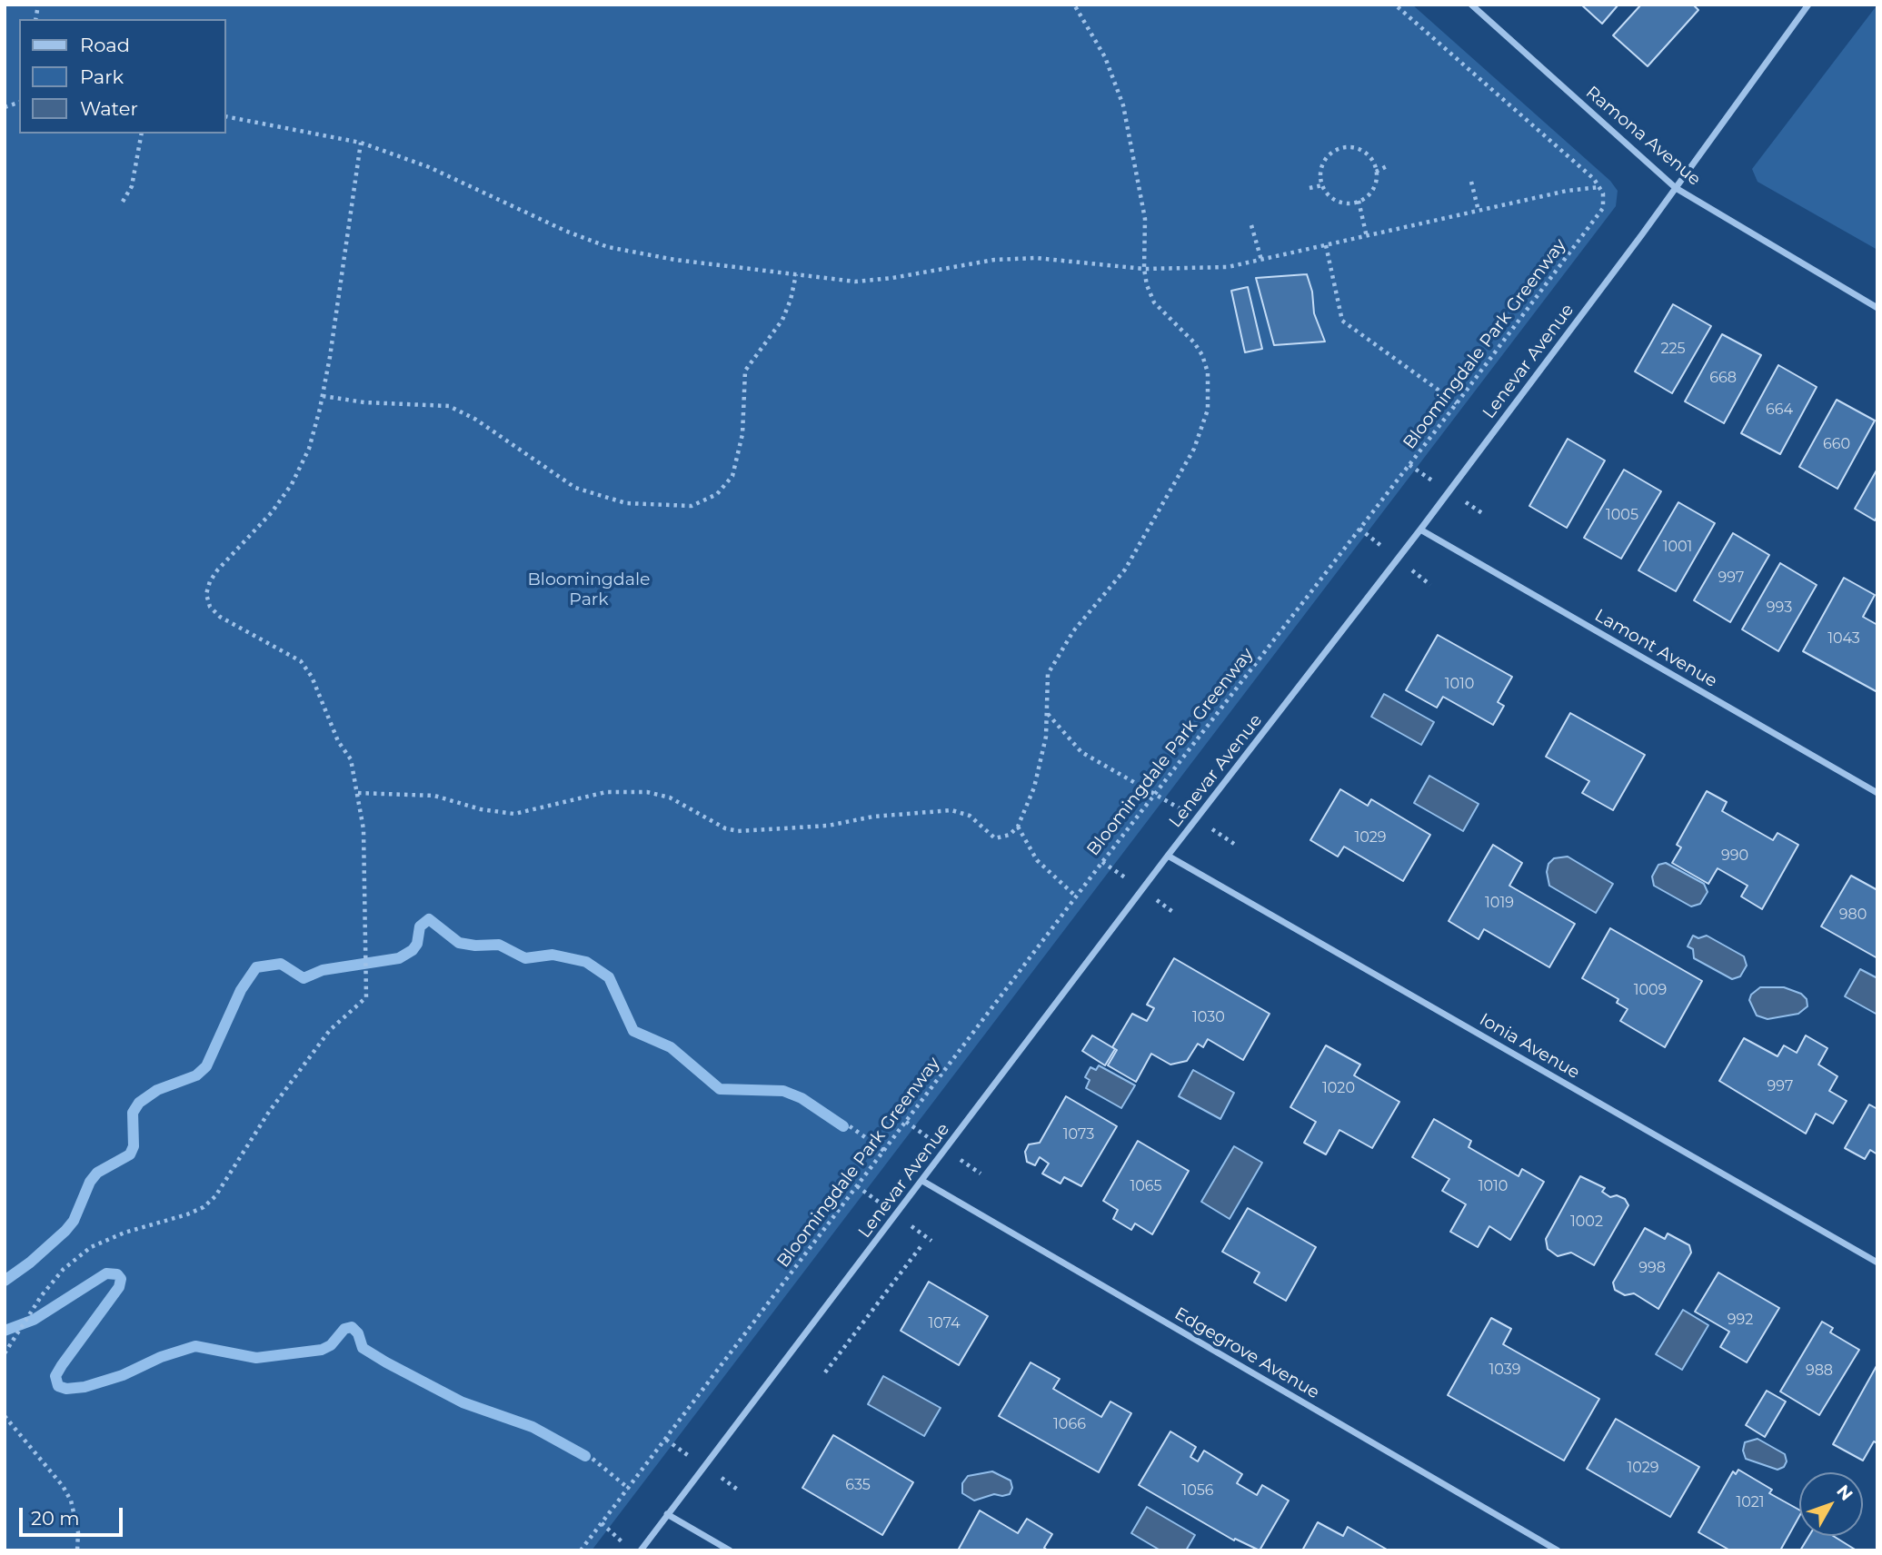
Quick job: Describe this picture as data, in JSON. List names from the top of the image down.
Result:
{
  "streets": {
    "street": [
      "Ramona Avenue",
      "Lenevar Avenue",
      "Lamont Avenue",
      "Ionia Avenue",
      "Edgegrove Avenue"
    ],
    "path": ["Bloomingdale Park Greenway"]
  },
  "crossings": [
    ["Ramona Avenue", "Lenevar Avenue"],
    ["Lenevar Avenue", "Lamont Avenue"],
    ["Lenevar Avenue", "Ionia Avenue"],
    ["Lenevar Avenue", "Edgegrove Avenue"]
  ],
  "parks": ["Bloomingdale Park"],
  "house_numbers": [
    "225",
    "668",
    "664",
    "660",
    "1005",
    "1001",
    "997",
    "993",
    "1043",
    "1010",
    "1029",
    "990",
    "1019",
    "980",
    "1009",
    "1030",
    "997",
    "1020",
    "1073",
    "1065",
    "1010",
    "1002",
    "998",
    "992",
    "1074",
    "1039",
    "988",
    "1066",
    "1029",
    "635",
    "1056",
    "1021"
  ],
  "legend": ["Road", "Park", "Water"],
  "scale_bar": "20 m",
  "north": "top right"
}
